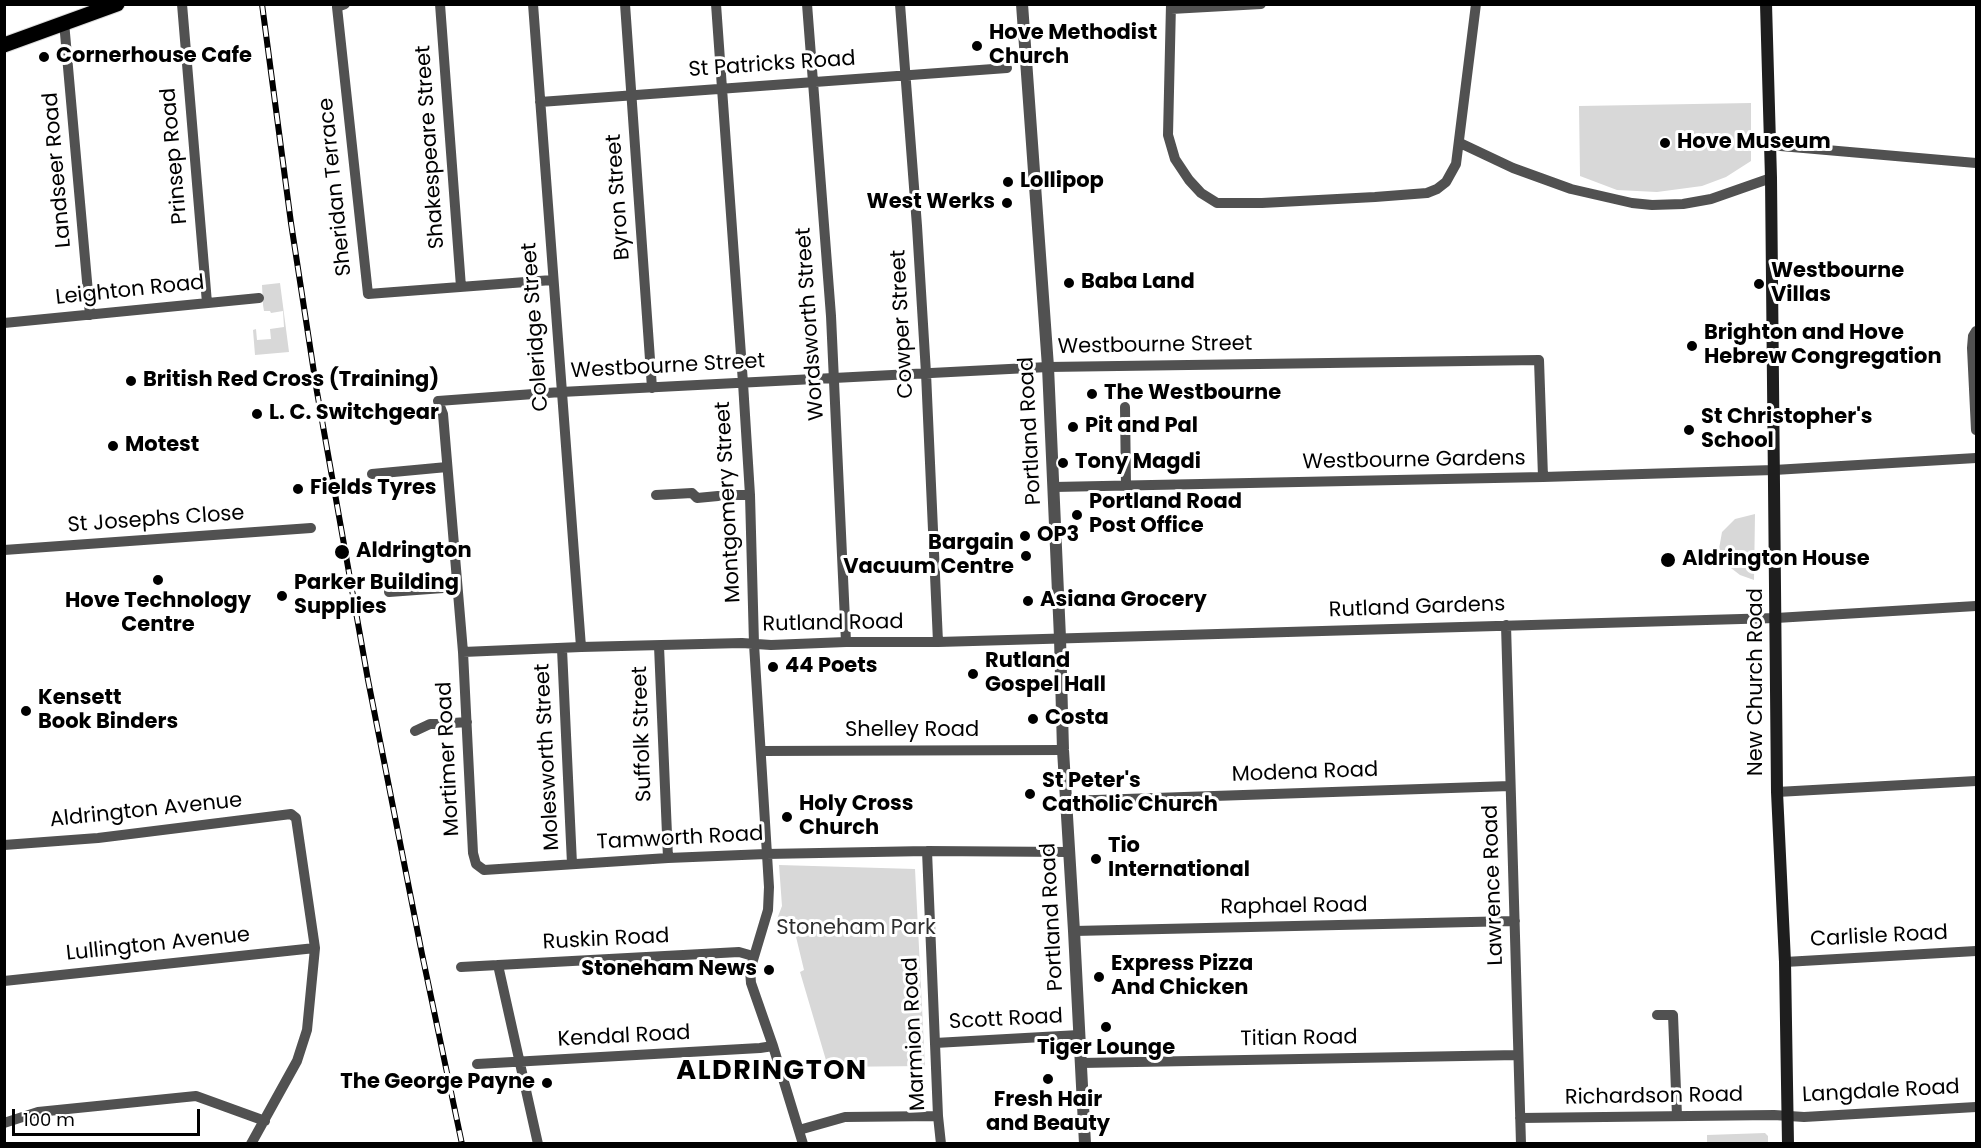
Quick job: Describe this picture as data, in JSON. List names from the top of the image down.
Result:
{
  "streets": {
    "main road": ["New Church Road"],
    "street": [
      "St Patricks Road",
      "Shakespeare Street",
      "Prinsep Road",
      "Landseer Road",
      "Sheridan Terrace",
      "Byron Street",
      "Leighton Road",
      "Wordsworth Street",
      "Cowper Street",
      "Coleridge Street",
      "Westbourne Street",
      "Portland Road",
      "Westbourne Gardens",
      "Montgomery Street",
      "St Josephs Close",
      "Rutland Gardens",
      "Rutland Road",
      "Shelley Road",
      "Suffolk Street",
      "Molesworth Street",
      "Mortimer Road",
      "Modena Road",
      "Aldrington Avenue",
      "Tamworth Road",
      "Lawrence Road",
      "Raphael Road",
      "Carlisle Road",
      "Ruskin Road",
      "Lullington Avenue",
      "Scott Road",
      "Marmion Road",
      "Kendal Road",
      "Titian Road",
      "Langdale Road",
      "Richardson Road"
    ]
  },
  "crossings": [
    ["St Patricks Road", "Byron Street"],
    ["St Patricks Road", "Wordsworth Street"],
    ["St Patricks Road", "Cowper Street"],
    ["St Patricks Road", "Coleridge Street"],
    ["St Patricks Road", "Montgomery Street"],
    ["Shakespeare Street", "Sheridan Terrace"],
    ["Prinsep Road", "Leighton Road"],
    ["Landseer Road", "Leighton Road"],
    ["Sheridan Terrace", "Coleridge Street"],
    ["Byron Street", "Westbourne Street"],
    ["Wordsworth Street", "Westbourne Street"],
    ["Wordsworth Street", "Rutland Road"],
    ["Cowper Street", "Westbourne Street"],
    ["Cowper Street", "Rutland Road"],
    ["Coleridge Street", "Westbourne Street"],
    ["Coleridge Street", "Rutland Road"],
    ["Westbourne Street", "Portland Road"],
    ["Westbourne Street", "Westbourne Gardens"],
    ["Westbourne Street", "Montgomery Street"],
    ["Westbourne Street", "Mortimer Road"],
    ["Portland Road", "Westbourne Gardens"],
    ["Portland Road", "Rutland Gardens"],
    ["Portland Road", "Rutland Road"],
    ["Portland Road", "Shelley Road"],
    ["Portland Road", "Modena Road"],
    ["Portland Road", "Tamworth Road"],
    ["Portland Road", "Raphael Road"],
    ["Portland Road", "Scott Road"],
    ["Portland Road", "Titian Road"],
    ["Westbourne Gardens", "New Church Road"],
    ["Montgomery Street", "Rutland Road"],
    ["Montgomery Street", "Shelley Road"],
    ["Montgomery Street", "Tamworth Road"],
    ["Montgomery Street", "Ruskin Road"],
    ["Montgomery Street", "Kendal Road"],
    ["Rutland Gardens", "Rutland Road"],
    ["Rutland Gardens", "New Church Road"],
    ["Rutland Gardens", "Lawrence Road"],
    ["Rutland Road", "Suffolk Street"],
    ["Rutland Road", "Molesworth Street"],
    ["Rutland Road", "Mortimer Road"],
    ["New Church Road", "Carlisle Road"],
    ["New Church Road", "Langdale Road"],
    ["New Church Road", "Richardson Road"],
    ["Suffolk Street", "Tamworth Road"],
    ["Molesworth Street", "Tamworth Road"],
    ["Mortimer Road", "Tamworth Road"],
    ["Modena Road", "Lawrence Road"],
    ["Aldrington Avenue", "Lullington Avenue"],
    ["Tamworth Road", "Marmion Road"],
    ["Lawrence Road", "Raphael Road"],
    ["Lawrence Road", "Titian Road"],
    ["Lawrence Road", "Richardson Road"],
    ["Scott Road", "Marmion Road"],
    ["Langdale Road", "Richardson Road"]
  ],
  "districts": ["ALDRINGTON"],
  "parks": ["Stoneham Park"],
  "places": [
    "Hove Methodist Church",
    "Cornerhouse Cafe",
    "Hove Museum",
    "Lollipop",
    "West Werks",
    "Baba Land",
    "Westbourne Villas",
    "Brighton and Hove Hebrew Congregation",
    "British Red Cross (Training)",
    "The Westbourne",
    "L. C. Switchgear",
    "Pit and Pal",
    "St Christopher's School",
    "Motest",
    "Tony Magdi",
    "Fields Tyres",
    "Portland Road Post Office",
    "OP3",
    "Aldrington",
    "Bargain Vacuum Centre",
    "Aldrington House",
    "Hove Technology Centre",
    "Parker Building Supplies",
    "Asiana Grocery",
    "44 Poets",
    "Rutland Gospel Hall",
    "Kensett Book Binders",
    "Costa",
    "St Peter's Catholic Church",
    "Holy Cross Church",
    "Tio International",
    "Stoneham News",
    "Express Pizza And Chicken",
    "Tiger Lounge",
    "Fresh Hair and Beauty",
    "The George Payne"
  ],
  "scale_bar": "100 m"
}
